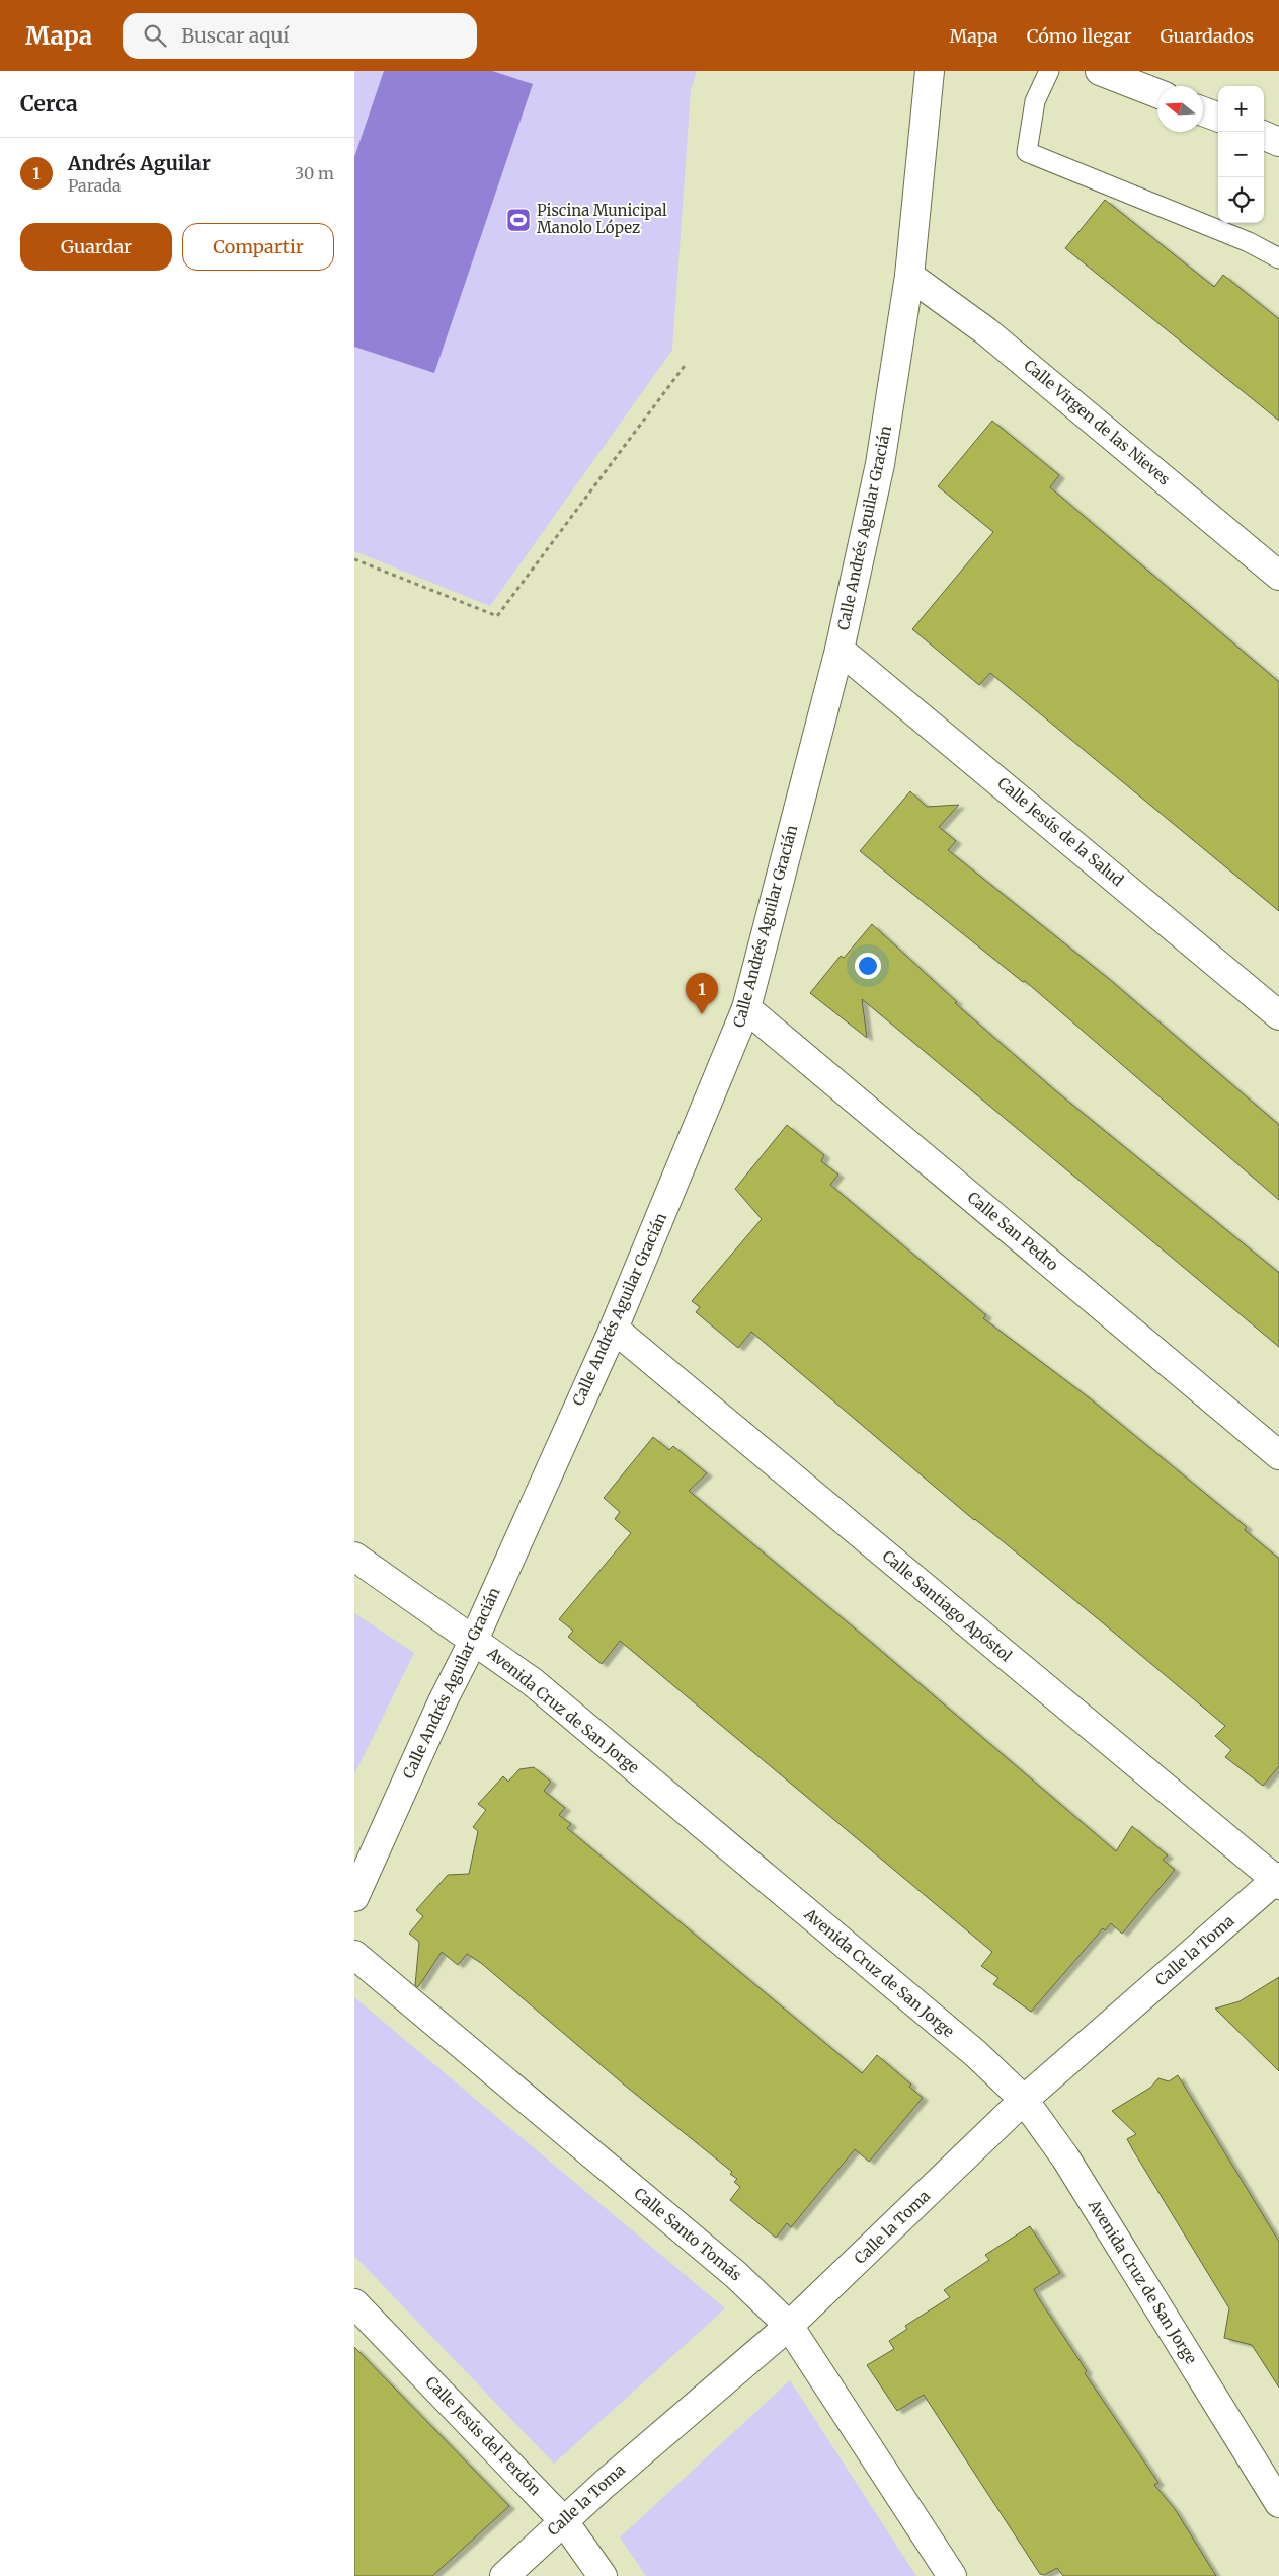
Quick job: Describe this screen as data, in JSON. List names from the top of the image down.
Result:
{
  "streets": {
    "street": [
      "Calle Virgen de las Nieves",
      "Calle Andrés Aguilar Gracián",
      "Calle Jesús de la Salud",
      "Calle San Pedro",
      "Calle Santiago Apóstol",
      "Avenida Cruz de San Jorge",
      "Calle la Toma",
      "Calle Santo Tomás",
      "Calle Jesús del Perdón"
    ]
  },
  "crossings": [
    ["Calle Virgen de las Nieves", "Calle Andrés Aguilar Gracián"],
    ["Calle Andrés Aguilar Gracián", "Calle Jesús de la Salud"],
    ["Calle Andrés Aguilar Gracián", "Calle San Pedro"],
    ["Calle Andrés Aguilar Gracián", "Calle Santiago Apóstol"],
    ["Calle Andrés Aguilar Gracián", "Avenida Cruz de San Jorge"],
    ["Calle Santiago Apóstol", "Calle la Toma"],
    ["Avenida Cruz de San Jorge", "Calle la Toma"],
    ["Calle la Toma", "Calle Santo Tomás"],
    ["Calle la Toma", "Calle Jesús del Perdón"]
  ],
  "places": {
    "sports": ["Piscina Municipal Manolo López"]
  },
  "north": "left",
  "page": {
    "header": "Mapa",
    "search": "Buscar aquí",
    "nav": ["Mapa", "Cómo llegar", "Guardados"],
    "heading": "Cerca",
    "map_buttons": ["+", "−"],
    "list": [
      {
        "mark": "1",
        "name": "Andrés Aguilar",
        "note": "Parada",
        "value": "30 m"
      }
    ],
    "buttons": ["Guardar", "Compartir"],
    "pins": "1"
  }
}
